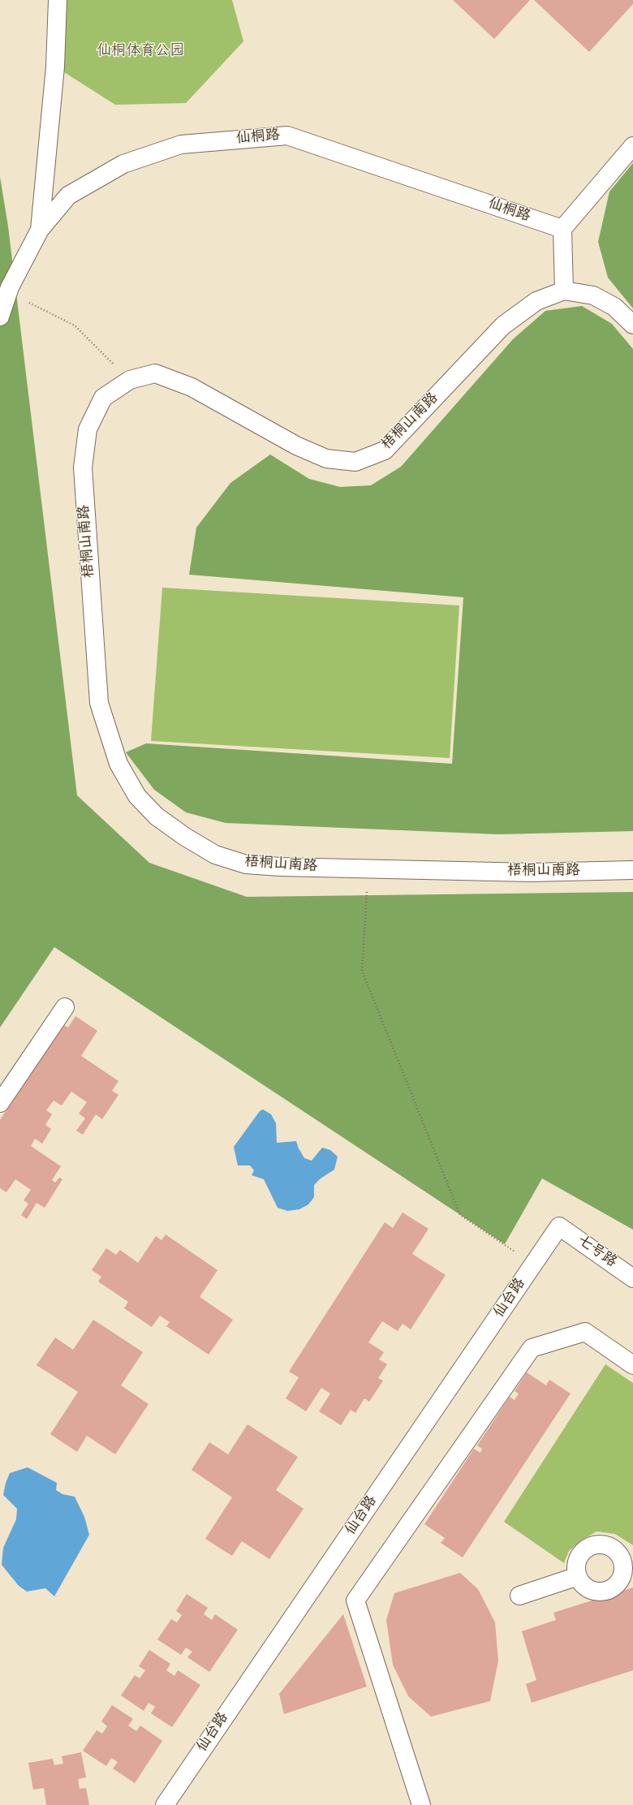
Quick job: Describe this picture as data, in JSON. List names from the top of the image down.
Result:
{
  "streets": {
    "street": [
      "仙桐路",
      "梧桐山南路",
      "七号路",
      "仙台路"
    ]
  },
  "crossings": [
    ["七号路", "仙台路"]
  ],
  "parks": ["仙桐体育公园"]
}
